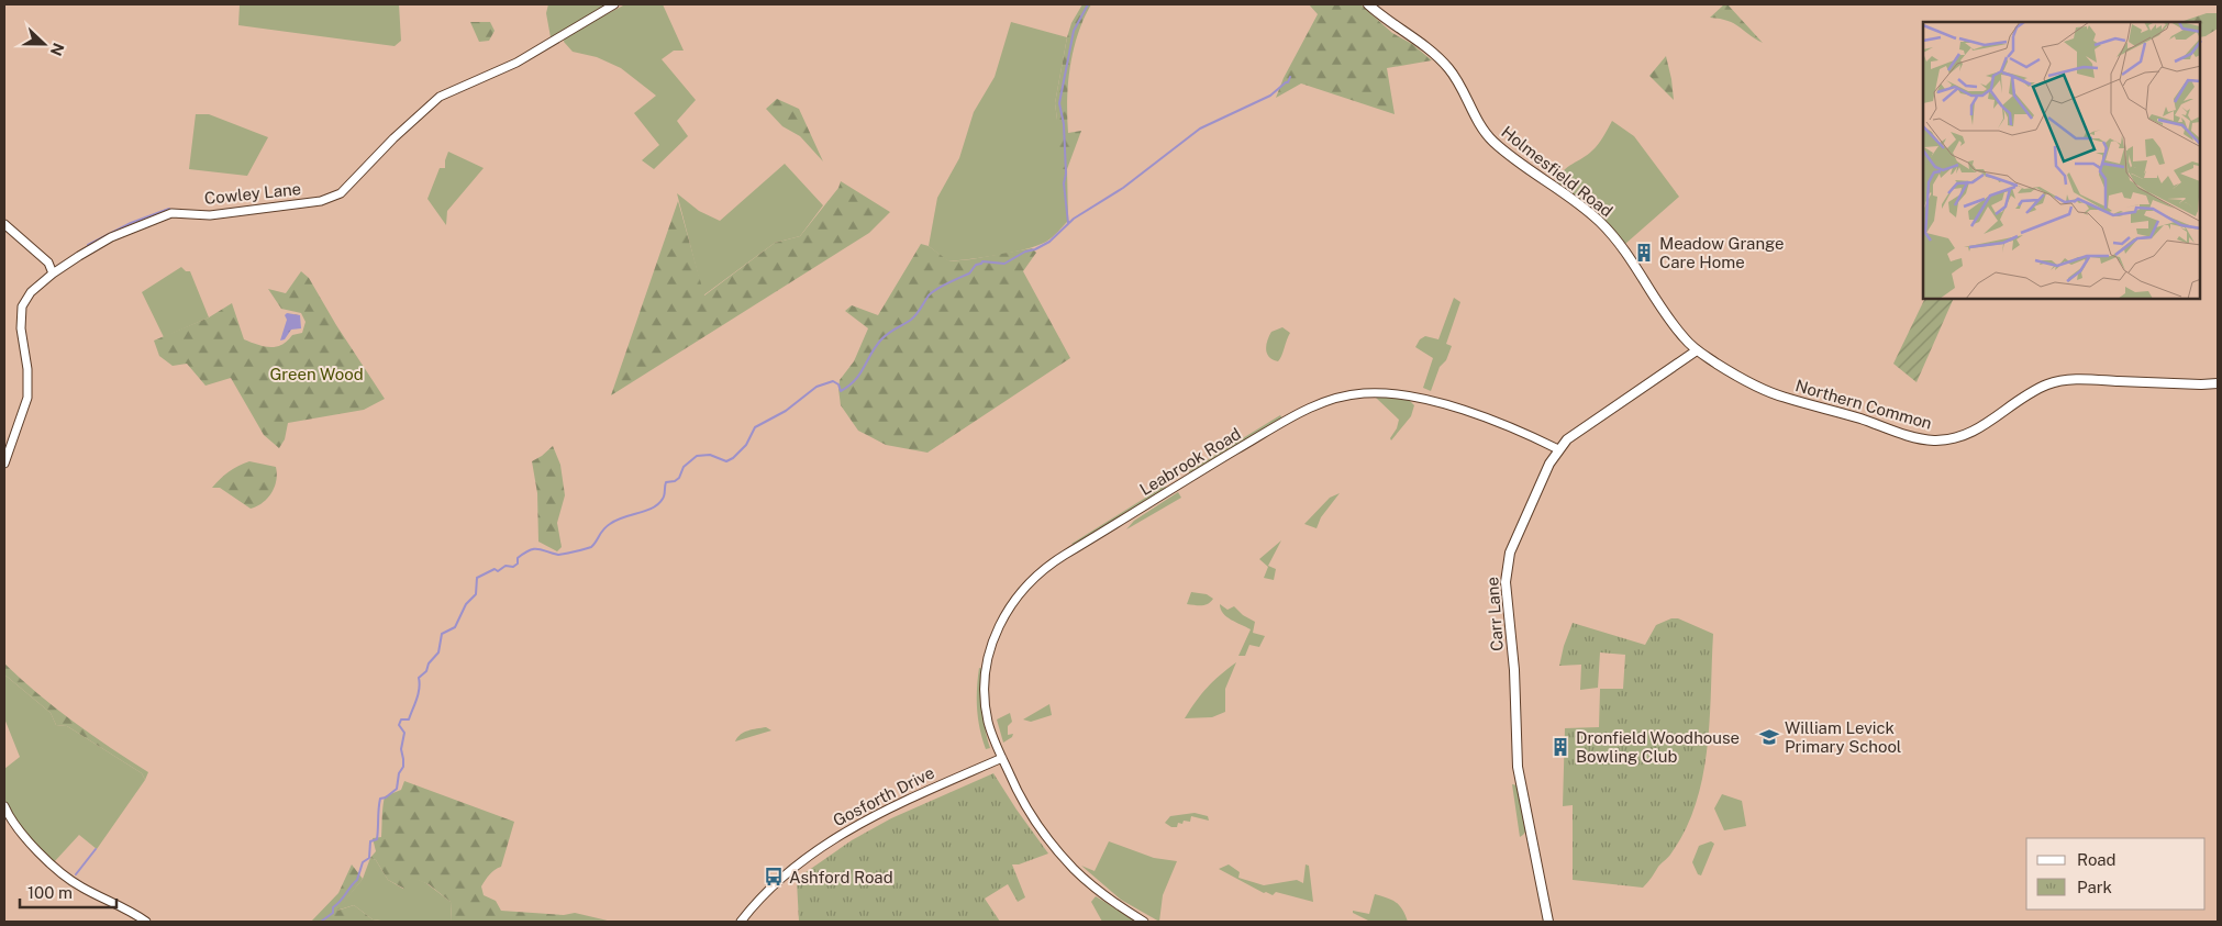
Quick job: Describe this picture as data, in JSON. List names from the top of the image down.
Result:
{
  "streets": {
    "main road": ["Holmesfield Road", "Northern Common", "Carr Lane"],
    "street": ["Cowley Lane", "Leabrook Road", "Gosforth Drive"]
  },
  "crossings": [
    ["Holmesfield Road", "Northern Common"],
    ["Holmesfield Road", "Carr Lane"],
    ["Northern Common", "Carr Lane"],
    ["Leabrook Road", "Carr Lane"],
    ["Leabrook Road", "Gosforth Drive"]
  ],
  "parks": ["Green Wood"],
  "places": {
    "building": ["Meadow Grange Care Home", "Dronfield Woodhouse Bowling Club"],
    "school or university": ["William Levick Primary School"],
    "bus stop": ["Ashford Road"]
  },
  "legend": ["Road", "Park"],
  "scale_bar": "100 m",
  "north": "right"
}
